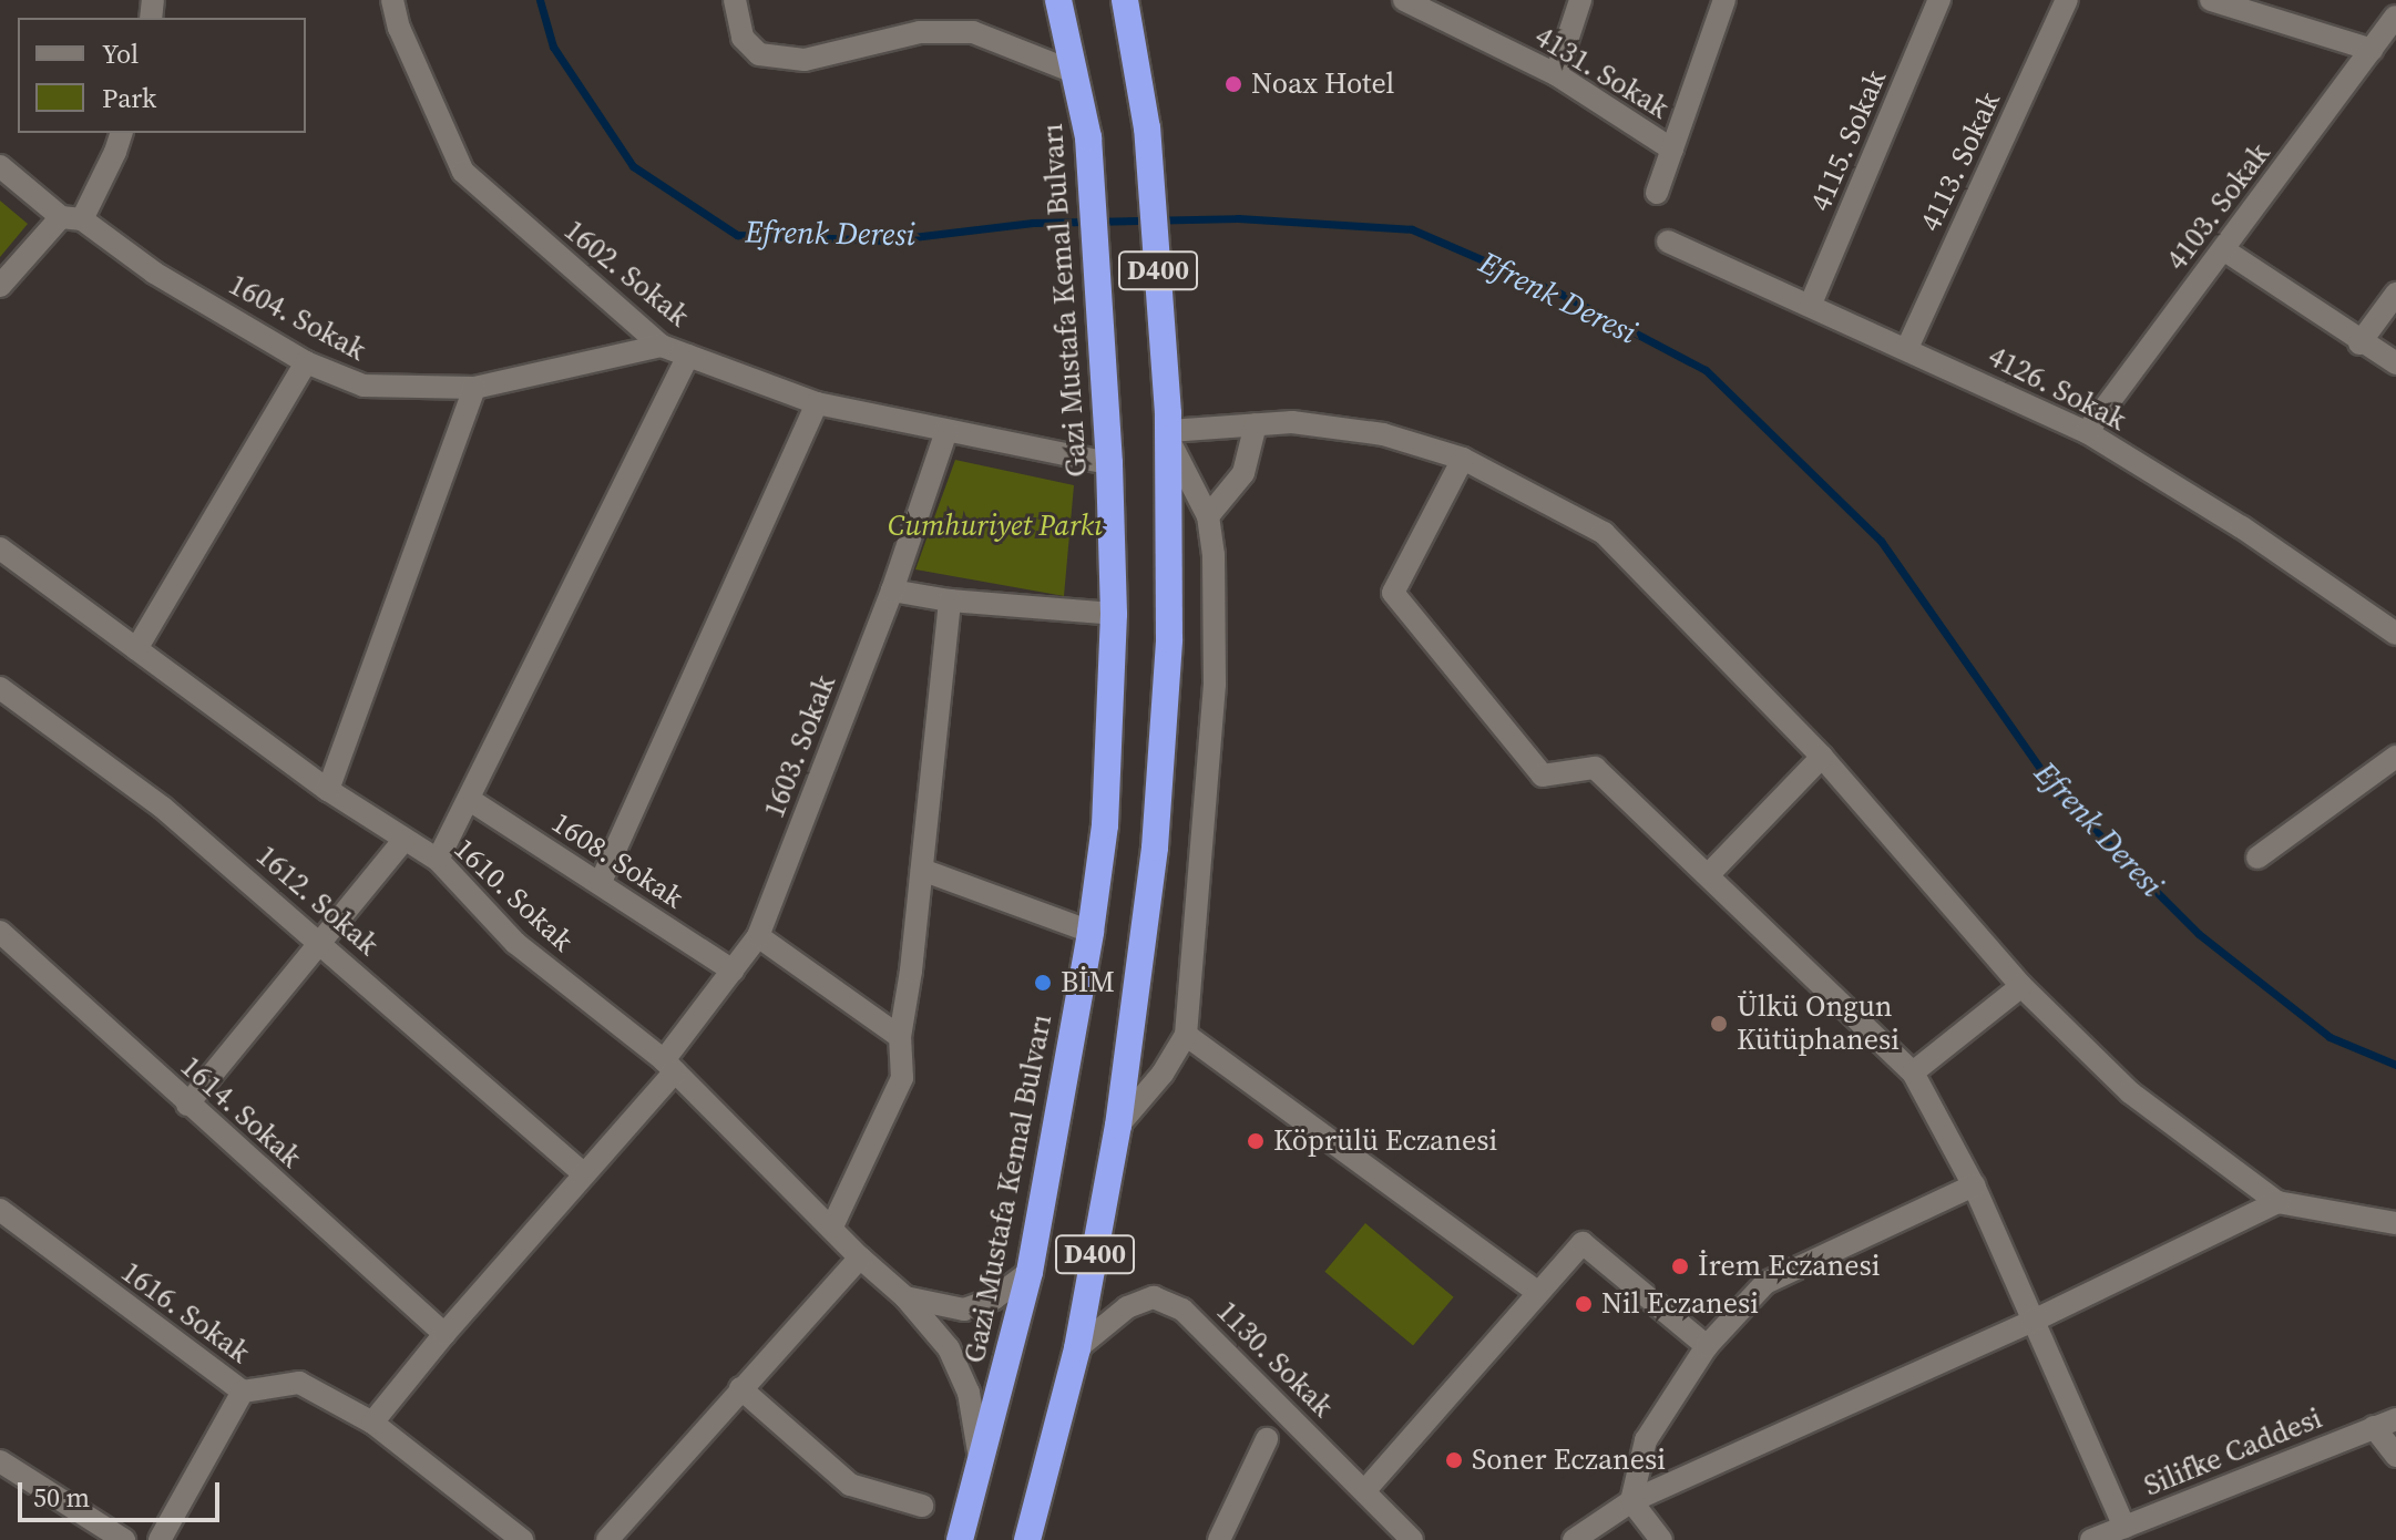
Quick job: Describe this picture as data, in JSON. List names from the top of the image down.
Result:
{
  "streets": {
    "highway": ["D400", "Gazi Mustafa Kemal Bulvarı"],
    "street": [
      "4131. Sokak",
      "4115. Sokak",
      "4113. Sokak",
      "4103. Sokak",
      "1602. Sokak",
      "1604. Sokak",
      "4126. Sokak",
      "1603. Sokak",
      "1608. Sokak",
      "1610. Sokak",
      "1612. Sokak",
      "1614. Sokak",
      "1616. Sokak",
      "1130. Sokak",
      "Silifke Caddesi"
    ]
  },
  "crossings": [
    ["4115. Sokak", "4126. Sokak"],
    ["4113. Sokak", "4126. Sokak"],
    ["4103. Sokak", "4126. Sokak"],
    ["D400", "1130. Sokak"],
    ["1602. Sokak", "Gazi Mustafa Kemal Bulvarı"],
    ["1602. Sokak", "1604. Sokak"],
    ["1602. Sokak", "1603. Sokak"],
    ["Gazi Mustafa Kemal Bulvarı", "1610. Sokak"],
    ["1603. Sokak", "1608. Sokak"],
    ["1603. Sokak", "1610. Sokak"],
    ["1603. Sokak", "1612. Sokak"],
    ["1603. Sokak", "1614. Sokak"],
    ["1603. Sokak", "1616. Sokak"]
  ],
  "water": ["Efrenk Deresi"],
  "parks": ["Cumhuriyet Parkı"],
  "places": [
    "Noax Hotel",
    "BİM",
    "Ülkü Ongun Kütüphanesi",
    "Köprülü Eczanesi",
    "İrem Eczanesi",
    "Nil Eczanesi",
    "Soner Eczanesi"
  ],
  "legend": ["Yol", "Park"],
  "scale_bar": "50 m"
}
